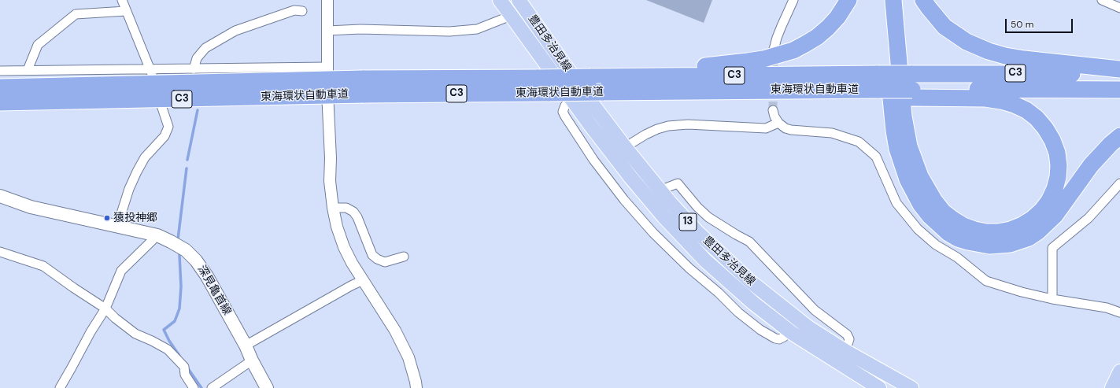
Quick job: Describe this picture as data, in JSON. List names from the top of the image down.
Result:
{
  "streets": {
    "highway": ["C3", "東海環状自動車道"],
    "main road": ["豊田多治見線", "13", "深見亀首線"]
  },
  "places": ["猿投神郷"],
  "scale_bar": "50 m"
}
